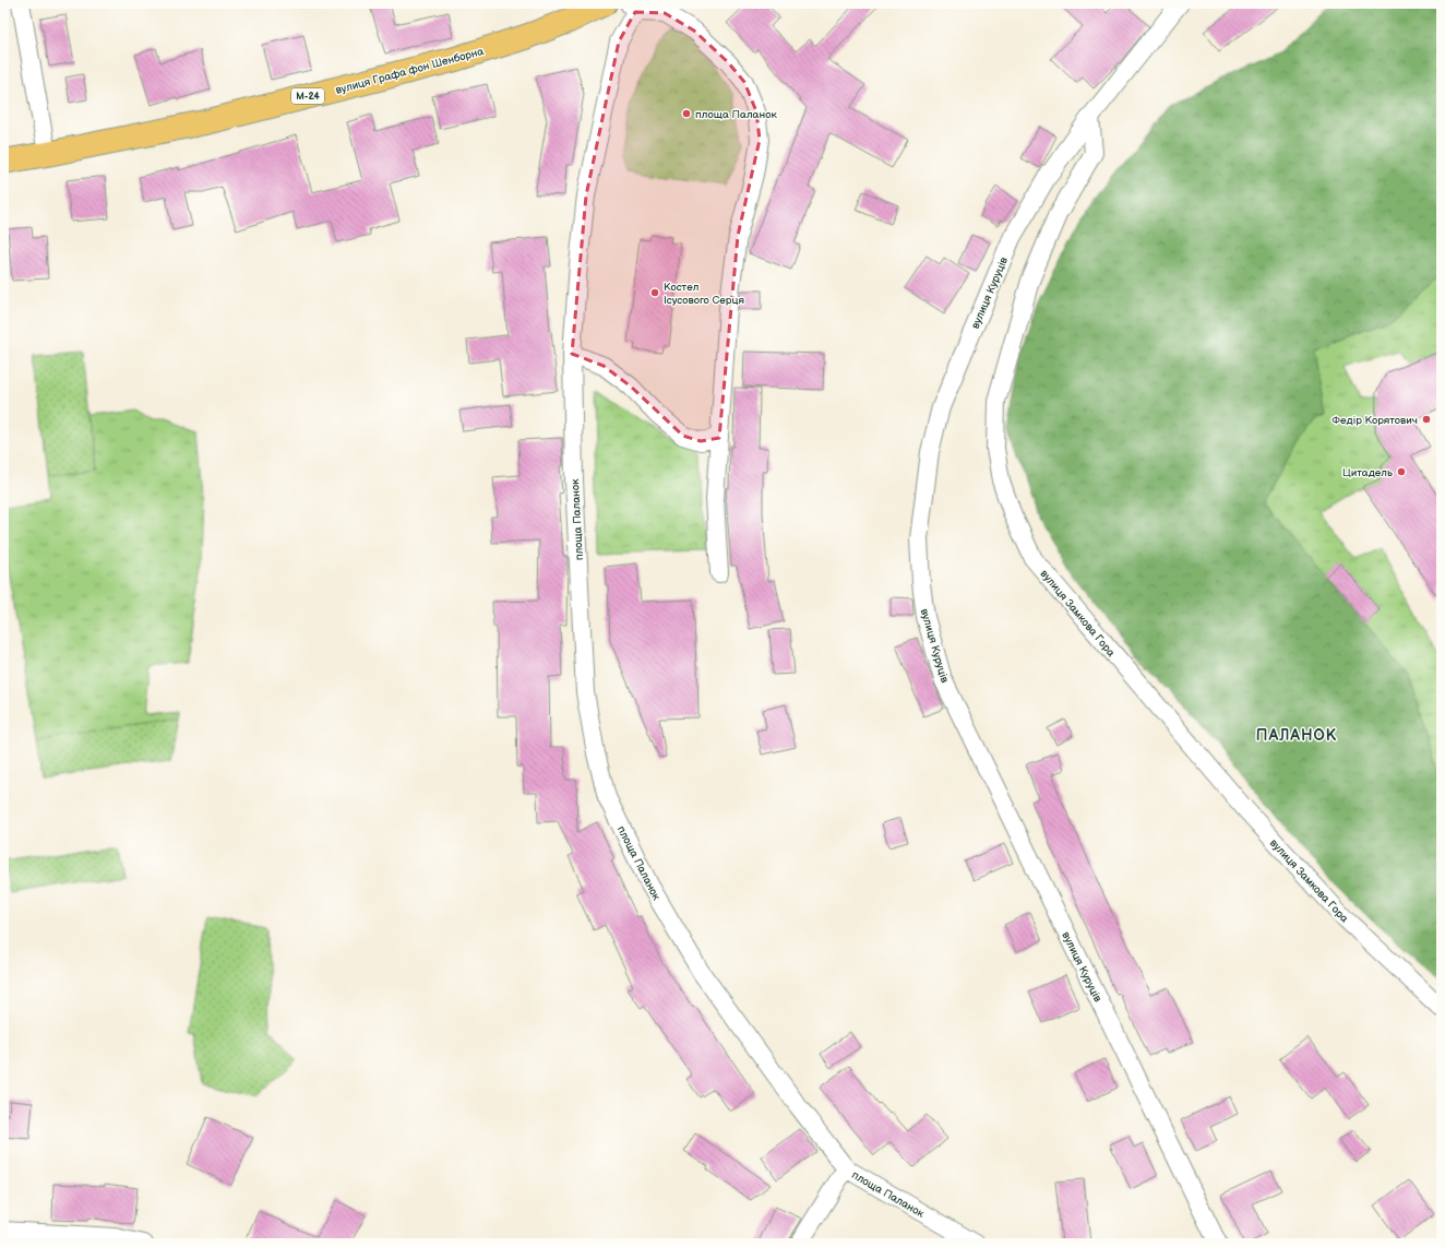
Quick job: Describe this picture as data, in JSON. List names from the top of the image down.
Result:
{
  "streets": {
    "highway": ["вулиця Графа фон Шенборна", "М-24"],
    "street": ["вулиця Куруців", "площа Паланок", "вулиця Замкова Гора"]
  },
  "crossings": [
    ["вулиця Куруців", "вулиця Замкова Гора"]
  ],
  "districts": ["ПАЛАНОК"],
  "places": [
    "площа Паланок",
    "Костел Ісусового Серця",
    "Федір Корятович",
    "Цитадель"
  ]
}
